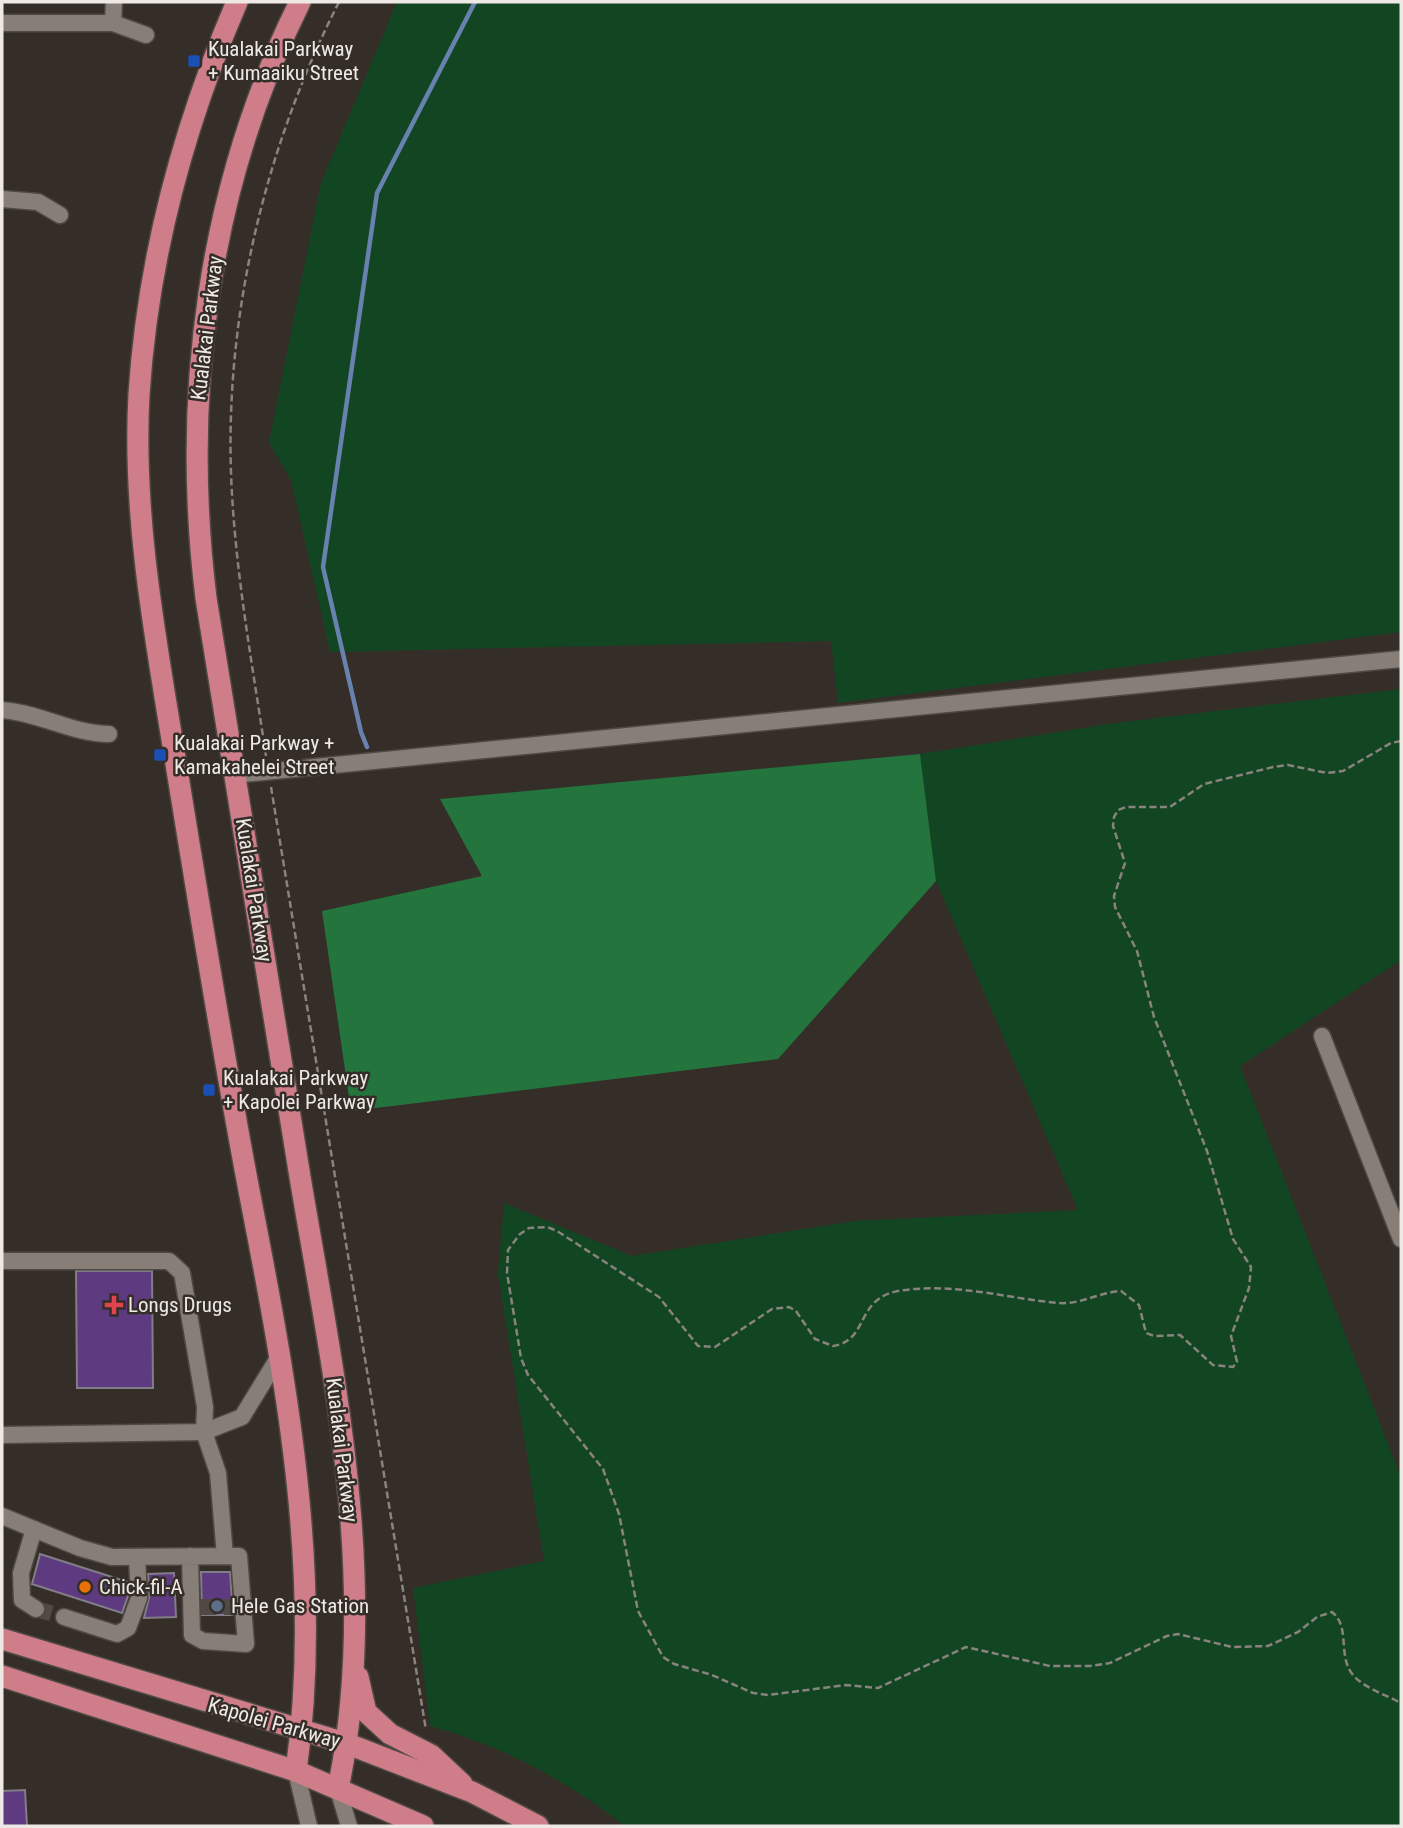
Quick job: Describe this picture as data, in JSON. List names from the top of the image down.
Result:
{
  "streets": {
    "main road": ["Kualakai Parkway", "Kapolei Parkway"]
  },
  "crossings": [
    ["Kualakai Parkway", "Kapolei Parkway"]
  ],
  "places": {
    "transit": ["Kualakai Parkway + Kumaaiku Street", "Kualakai Parkway + Kamakahelei Street", "Kualakai Parkway + Kapolei Parkway"],
    "health": ["Longs Drugs"],
    "other": ["Chick-fil-A", "Hele Gas Station"]
  }
}
